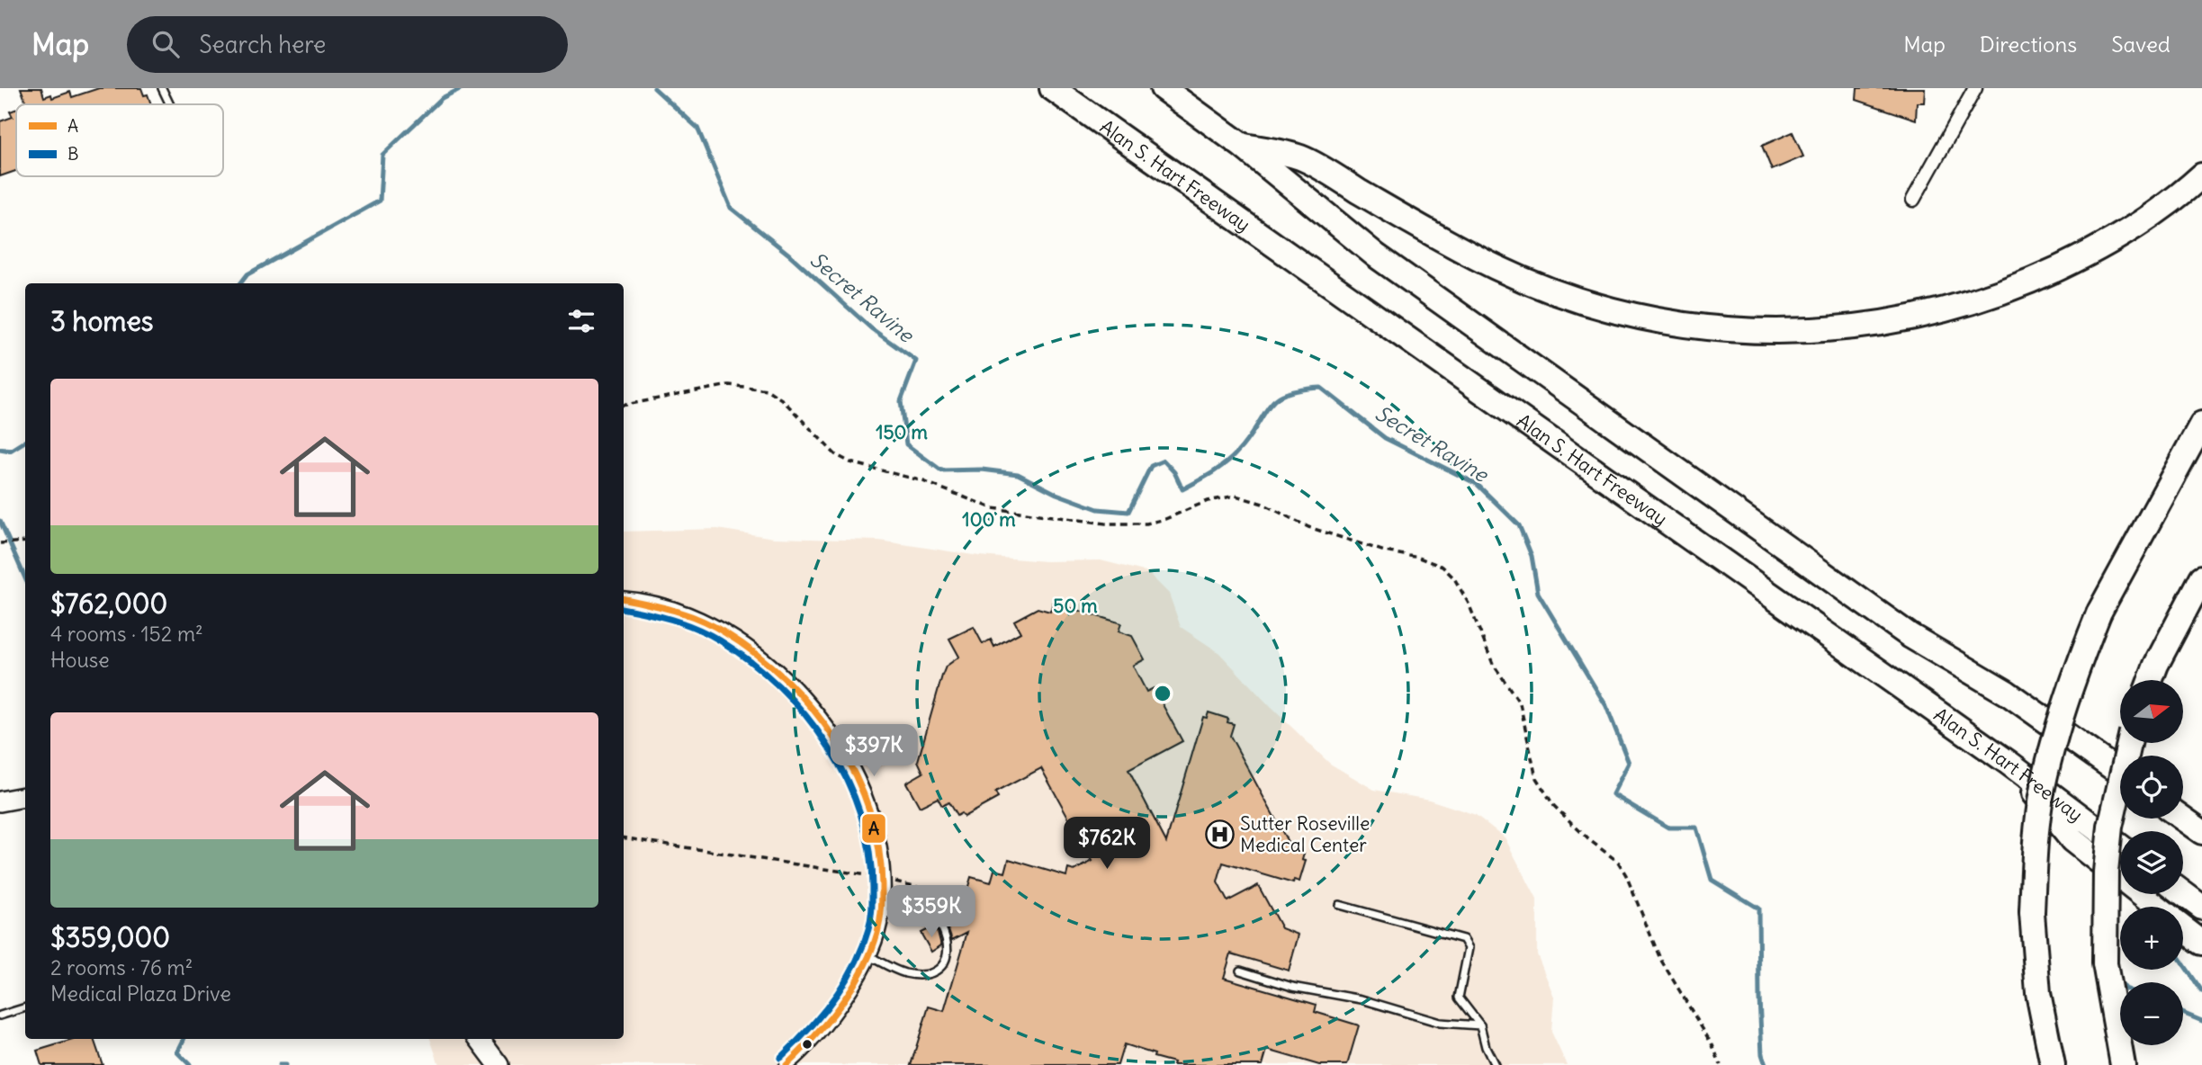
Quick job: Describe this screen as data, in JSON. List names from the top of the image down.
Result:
{
  "streets": {
    "highway": ["Alan S. Hart Freeway"]
  },
  "water": ["Secret Ravine"],
  "places": {
    "hospital": ["Sutter Roseville Medical Center"]
  },
  "lines": ["transit line A", "transit line B"],
  "legend": ["A", "B"],
  "north": "right",
  "page": {
    "header": "Map",
    "search": "Search here",
    "nav": ["Map", "Directions", "Saved"],
    "heading": "3 homes",
    "list": [
      {
        "name": "$762,000",
        "note": "4 rooms · 152 m² · House"
      },
      {
        "name": "$359,000",
        "note": "2 rooms · 76 m² · Medical Plaza Drive"
      }
    ],
    "map_buttons": ["+", "−"],
    "price": ["$397K", "$762K", "$359K"]
  },
  "rings": ["150 m", "100 m", "50 m"]
}
